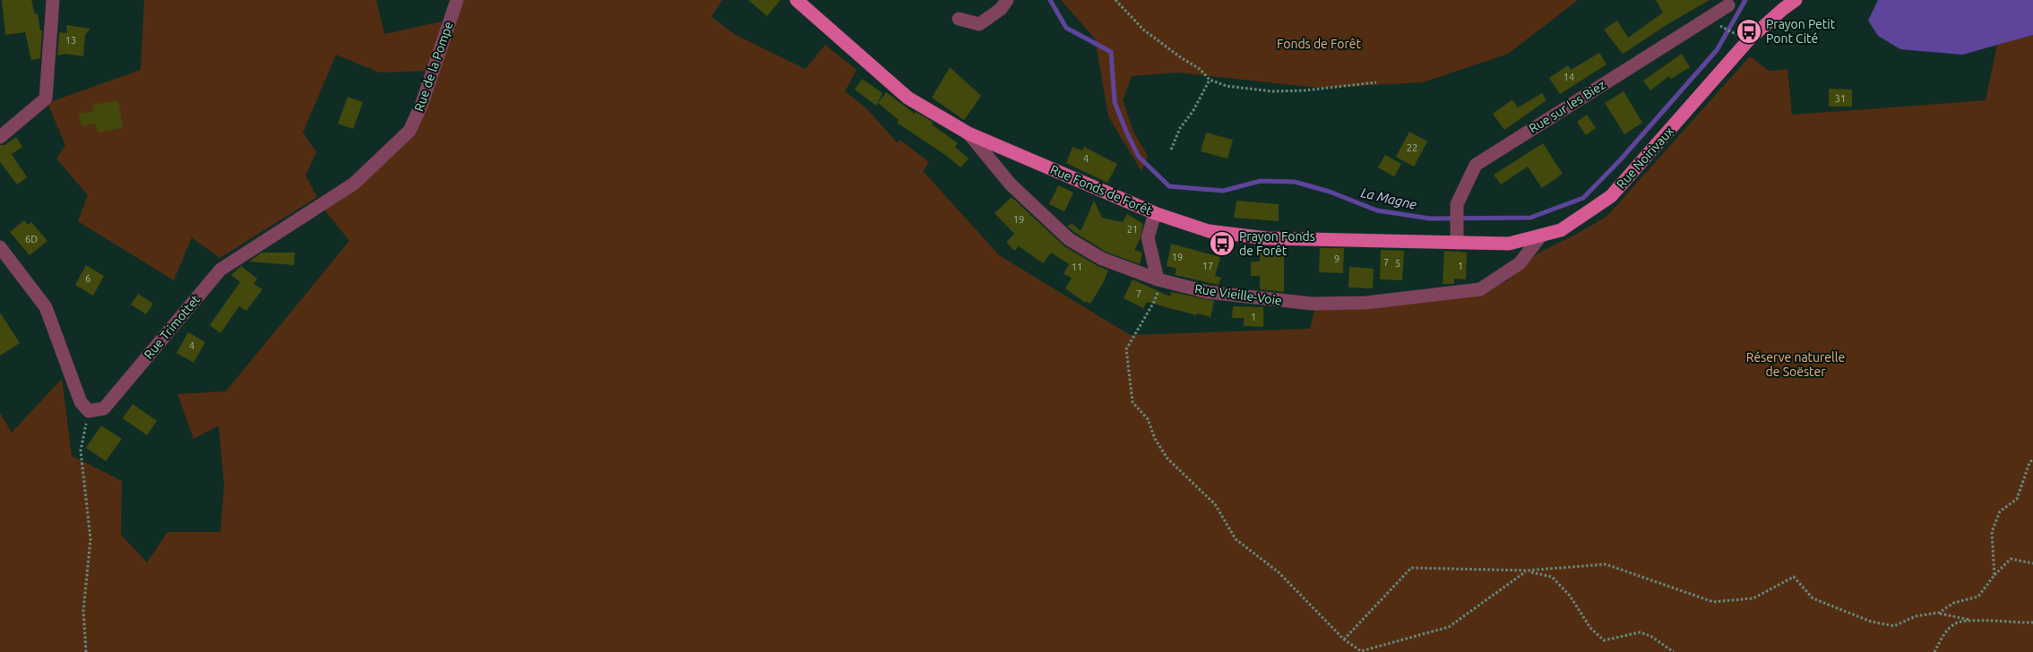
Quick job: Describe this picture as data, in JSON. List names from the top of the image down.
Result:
{
  "streets": {
    "main road": ["Rue Noirivaux", "Rue Fonds de Forêt"],
    "street": [
      "Rue de la Pompe",
      "Rue sur les Biez",
      "Rue Vieille-Voie",
      "Rue Trimottet"
    ]
  },
  "crossings": [
    ["Rue de la Pompe", "Rue Trimottet"],
    ["Rue sur les Biez", "Rue Noirivaux"],
    ["Rue sur les Biez", "Rue Fonds de Forêt"],
    ["Rue Noirivaux", "Rue Fonds de Forêt"],
    ["Rue Noirivaux", "Rue Vieille-Voie"],
    ["Rue Fonds de Forêt", "Rue Vieille-Voie"]
  ],
  "water": ["La Magne"],
  "parks": ["Fonds de Forêt", "Réserve naturelle de Soëster"],
  "places": {
    "bus stop": ["Prayon Petit Pont Cité", "Prayon Fonds de Forêt"]
  },
  "house_numbers": [
    "13",
    "14",
    "31",
    "22",
    "4",
    "19",
    "21",
    "6D",
    "19",
    "9",
    "7",
    "5",
    "17",
    "1",
    "11",
    "6",
    "7",
    "1",
    "4"
  ]
}
